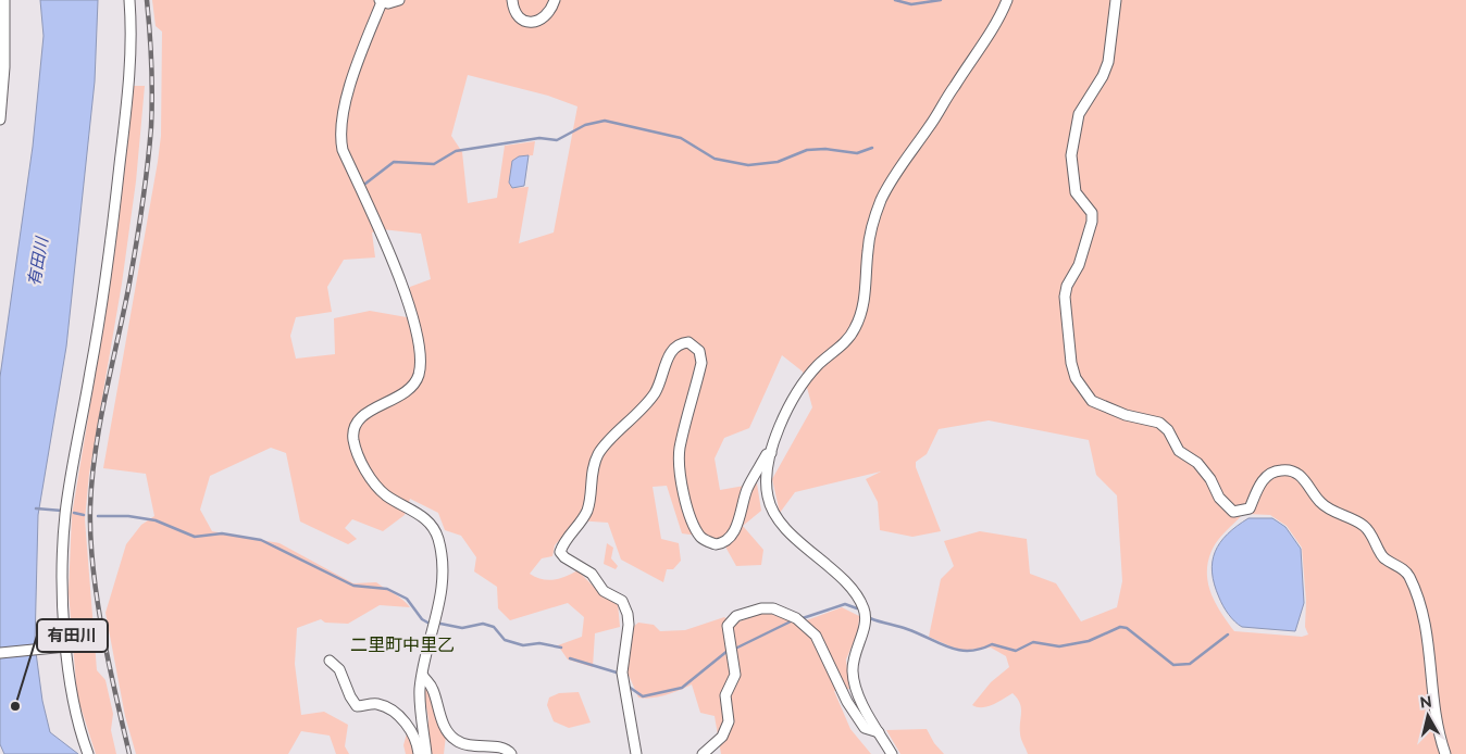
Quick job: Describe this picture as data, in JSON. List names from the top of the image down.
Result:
{
  "districts": ["二里町中里乙"],
  "water": ["有田川"],
  "places": ["有田川"],
  "north": "top"
}
